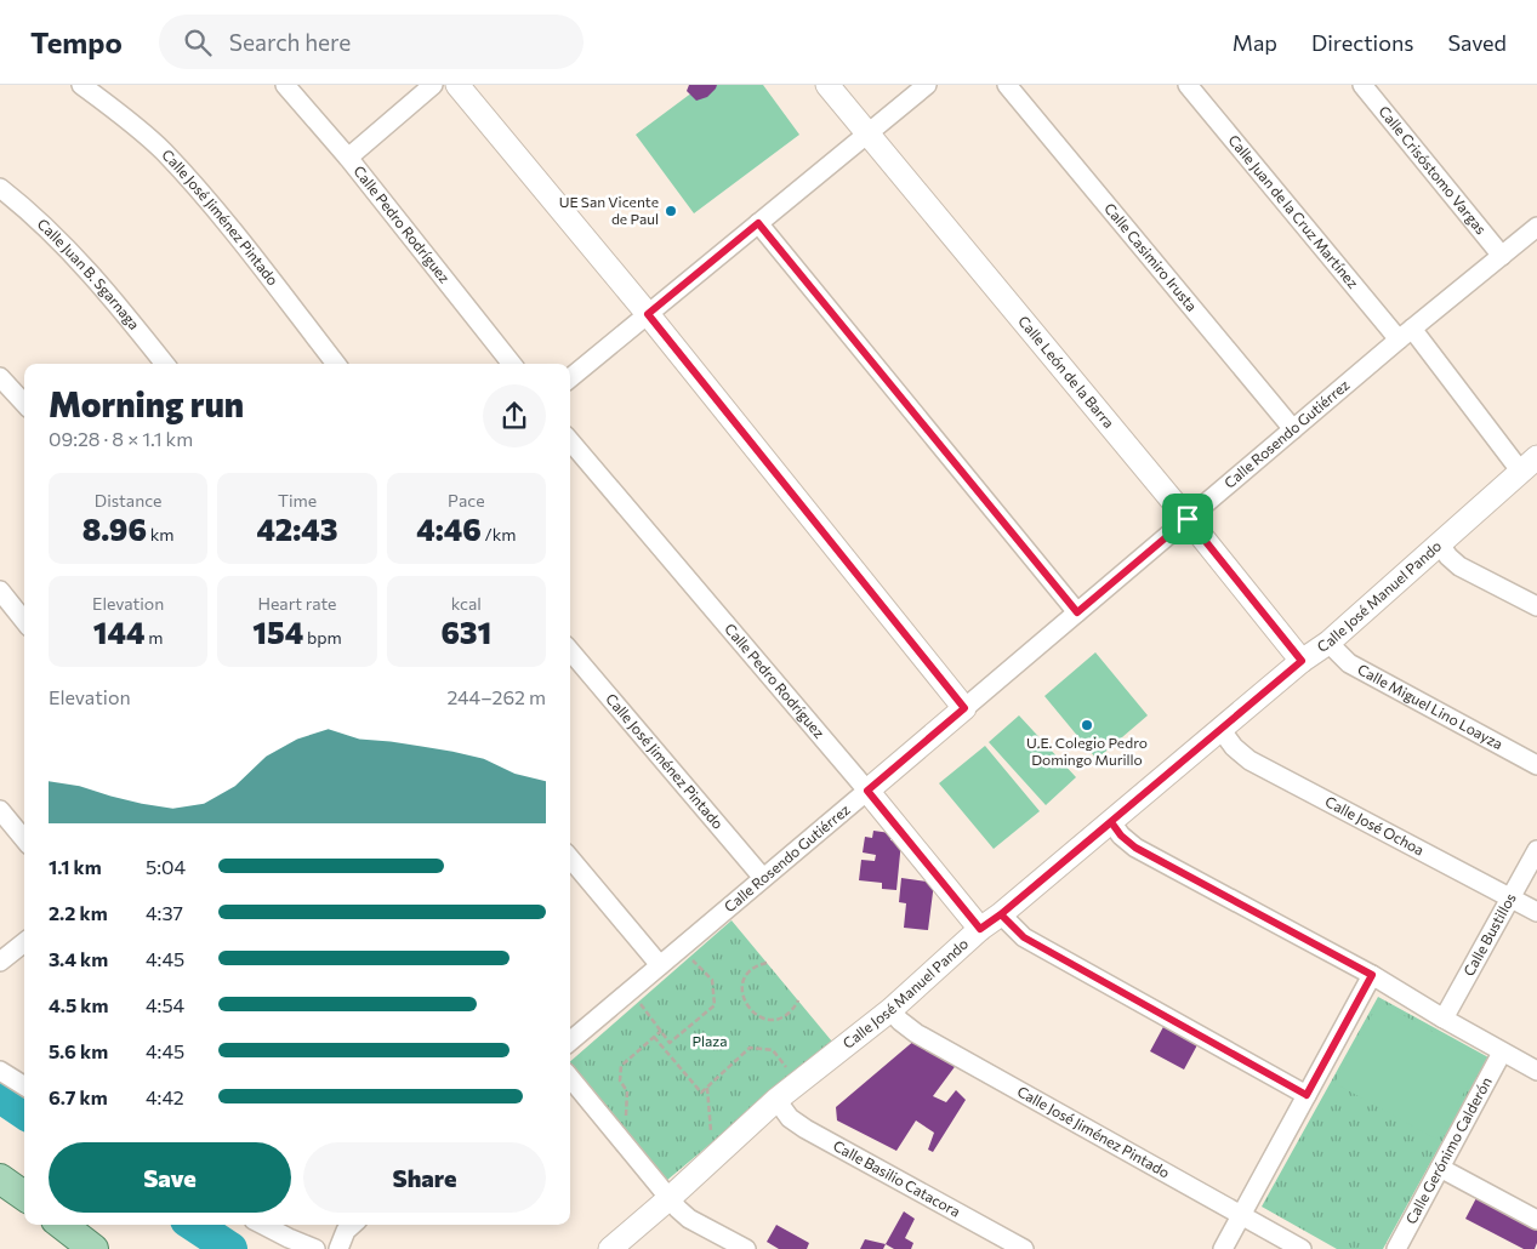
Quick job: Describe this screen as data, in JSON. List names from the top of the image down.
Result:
{
  "streets": {
    "street": [
      "Calle Crisóstomo Vargas",
      "Calle Juan de la Cruz Martínez",
      "Calle José Jiménez Pintado",
      "Calle Pedro Rodríguez",
      "Calle Casimiro Irusta",
      "Calle Juan B. Sgarnaga",
      "Calle León de la Barra",
      "Calle Rosendo Gutiérrez",
      "Calle José Manuel Pando",
      "Calle Miguel Lino Loayza",
      "Calle José Ochoa",
      "Calle Bustillos",
      "Calle Gerónimo Calderón",
      "Calle Basilio Catacora"
    ]
  },
  "crossings": [
    ["Calle Crisóstomo Vargas", "Calle Rosendo Gutiérrez"],
    ["Calle Juan de la Cruz Martínez", "Calle Rosendo Gutiérrez"],
    ["Calle Juan de la Cruz Martínez", "Calle José Manuel Pando"],
    ["Calle José Jiménez Pintado", "Calle Rosendo Gutiérrez"],
    ["Calle José Jiménez Pintado", "Calle José Manuel Pando"],
    ["Calle Pedro Rodríguez", "Calle Rosendo Gutiérrez"],
    ["Calle Pedro Rodríguez", "Calle José Manuel Pando"],
    ["Calle Casimiro Irusta", "Calle Rosendo Gutiérrez"],
    ["Calle León de la Barra", "Calle Rosendo Gutiérrez"],
    ["Calle León de la Barra", "Calle José Manuel Pando"],
    ["Calle José Manuel Pando", "Calle Miguel Lino Loayza"],
    ["Calle José Manuel Pando", "Calle José Ochoa"],
    ["Calle José Manuel Pando", "Calle Basilio Catacora"],
    ["Calle José Ochoa", "Calle Bustillos"]
  ],
  "parks": ["Plaza"],
  "places": ["UE San Vicente de Paul", "U.E. Colegio Pedro Domingo Murillo"],
  "page": {
    "header": "Tempo",
    "search": "Search here",
    "nav": ["Map", "Directions", "Saved"],
    "heading": ["Morning run", "09:28 · 8 × 1.1 km"],
    "stats": [
      ["Distance", "8.96 km"],
      ["Time", "42:43"],
      ["Pace", "4:46 /km"],
      ["Elevation", "144 m"],
      ["Heart rate", "154 bpm"],
      ["kcal", "631"]
    ],
    "chart": ["Elevation", "244–262 m"],
    "list": [
      {
        "name": "1.1 km",
        "note": "5:04"
      },
      {
        "name": "2.2 km",
        "note": "4:37"
      },
      {
        "name": "3.4 km",
        "note": "4:45"
      },
      {
        "name": "4.5 km",
        "note": "4:54"
      },
      {
        "name": "5.6 km",
        "note": "4:45"
      },
      {
        "name": "6.7 km",
        "note": "4:42"
      }
    ],
    "buttons": ["Save", "Share"]
  }
}
